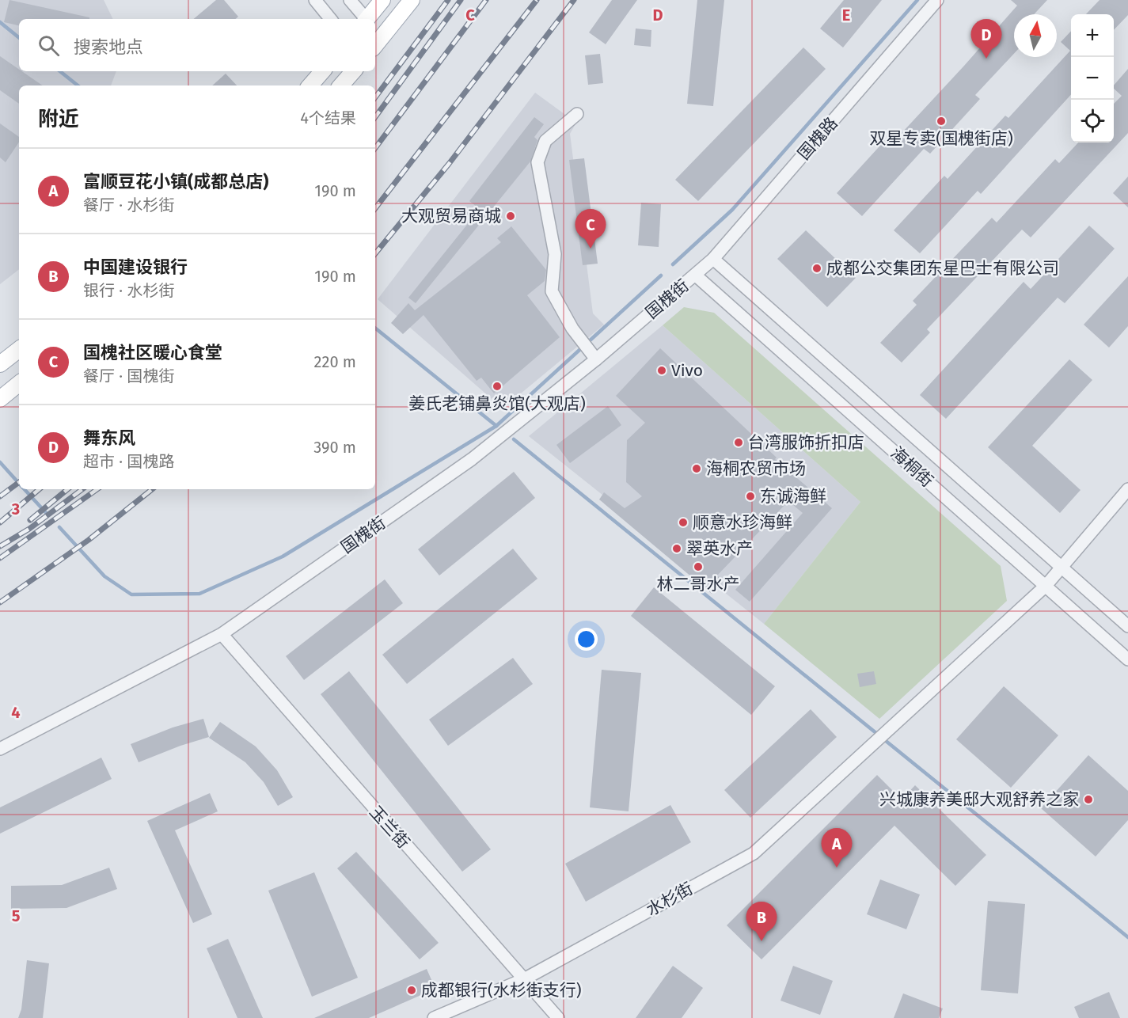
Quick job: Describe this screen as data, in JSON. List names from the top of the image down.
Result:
{
  "streets": {
    "street": [
      "国槐路",
      "国槐街",
      "海桐街",
      "玉兰街",
      "水杉街"
    ]
  },
  "crossings": [
    ["国槐路", "国槐街"],
    ["国槐路", "海桐街"],
    ["国槐街", "海桐街"],
    ["国槐街", "玉兰街"],
    ["海桐街", "水杉街"],
    ["玉兰街", "水杉街"]
  ],
  "places": [
    "双星专卖(国槐街店)",
    "大观贸易商城",
    "成都公交集团东星巴士有限公司",
    "Vivo",
    "姜氏老铺鼻炎馆(大观店)",
    "台湾服饰折扣店",
    "海桐农贸市场",
    "东诚海鲜",
    "顺意水珍海鲜",
    "翠英水产",
    "林二哥水产",
    "兴城康养美邸大观舒养之家",
    "成都银行(水杉街支行)"
  ],
  "north": "top",
  "page": {
    "map_buttons": ["+", "−"],
    "pins": [
      "D",
      "C",
      "A",
      "B"
    ],
    "search": "搜索地点",
    "heading": ["附近", "4个结果"],
    "list": [
      {
        "mark": "A",
        "name": "富顺豆花小镇(成都总店)",
        "note": "餐厅 · 水杉街",
        "value": "190 m"
      },
      {
        "mark": "B",
        "name": "中国建设银行",
        "note": "银行 · 水杉街",
        "value": "190 m"
      },
      {
        "mark": "C",
        "name": "国槐社区暖心食堂",
        "note": "餐厅 · 国槐街",
        "value": "220 m"
      },
      {
        "mark": "D",
        "name": "舞东风",
        "note": "超市 · 国槐路",
        "value": "390 m"
      }
    ]
  },
  "grid": {
    "columns": ["C", "D", "E"],
    "rows": ["3", "4", "5"]
  }
}
